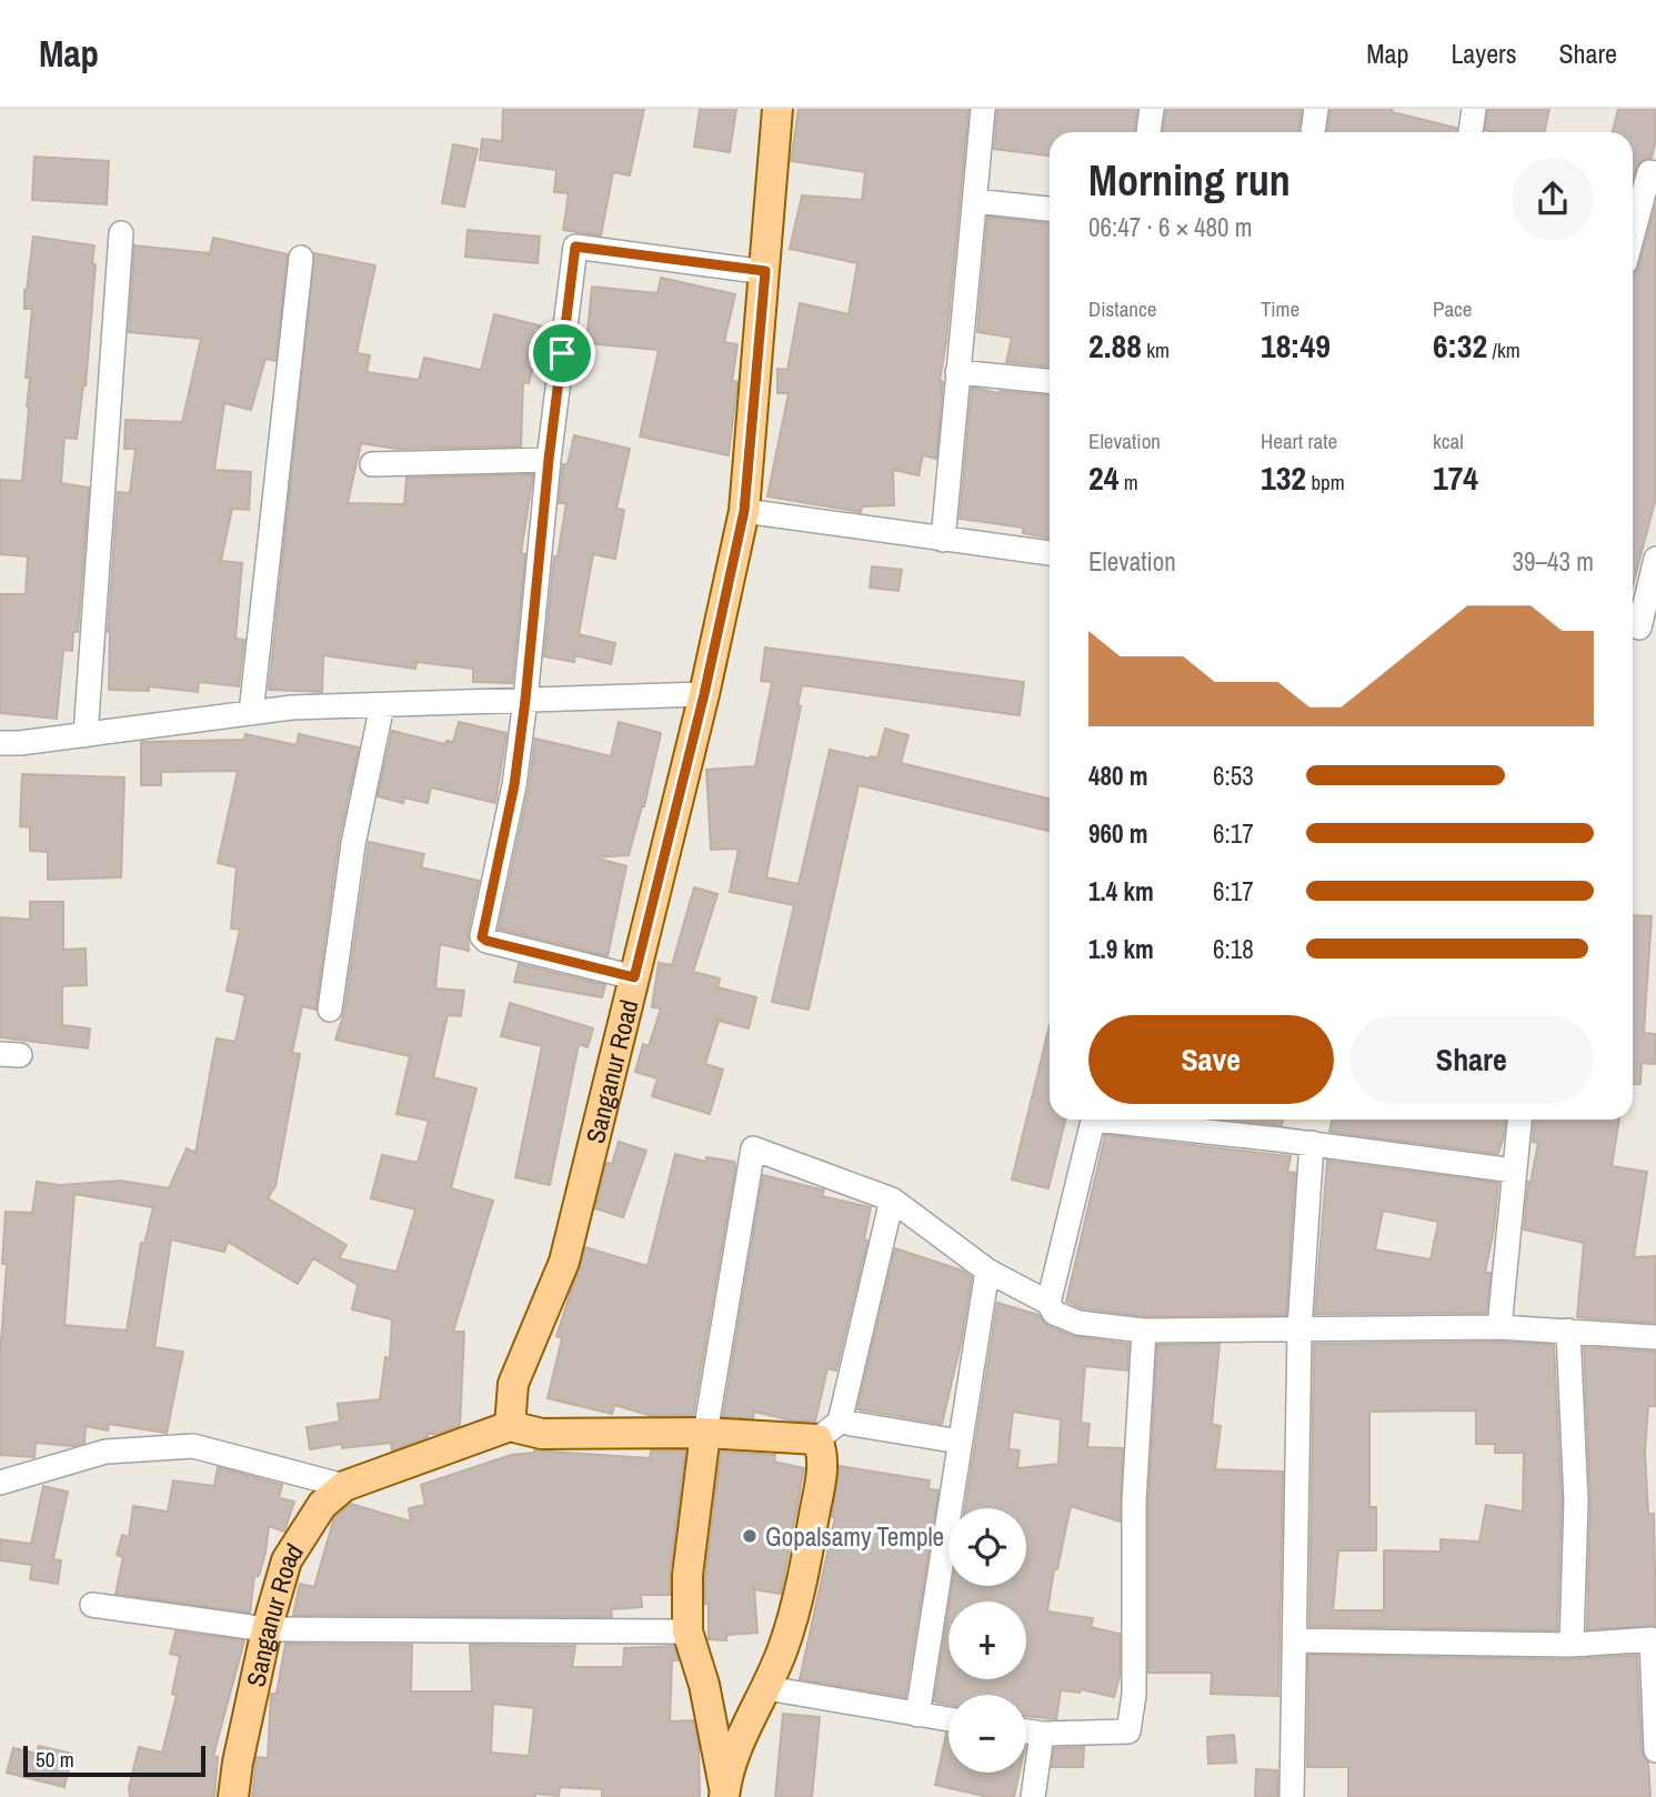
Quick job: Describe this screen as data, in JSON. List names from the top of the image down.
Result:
{
  "streets": {
    "main road": ["Sanganur Road"]
  },
  "places": ["Gopalsamy Temple"],
  "scale_bar": "50 m",
  "page": {
    "header": "Map",
    "nav": ["Map", "Layers", "Share"],
    "heading": ["Morning run", "06:47 · 6 × 480 m"],
    "stats": [
      ["Distance", "2.88 km"],
      ["Time", "18:49"],
      ["Pace", "6:32 /km"],
      ["Elevation", "24 m"],
      ["Heart rate", "132 bpm"],
      ["kcal", "174"]
    ],
    "chart": ["Elevation", "39–43 m"],
    "list": [
      {
        "name": "480 m",
        "note": "6:53"
      },
      {
        "name": "960 m",
        "note": "6:17"
      },
      {
        "name": "1.4 km",
        "note": "6:17"
      },
      {
        "name": "1.9 km",
        "note": "6:18"
      }
    ],
    "buttons": ["Save", "Share"],
    "map_buttons": ["+", "−"],
    "scale": "50 m"
  }
}
